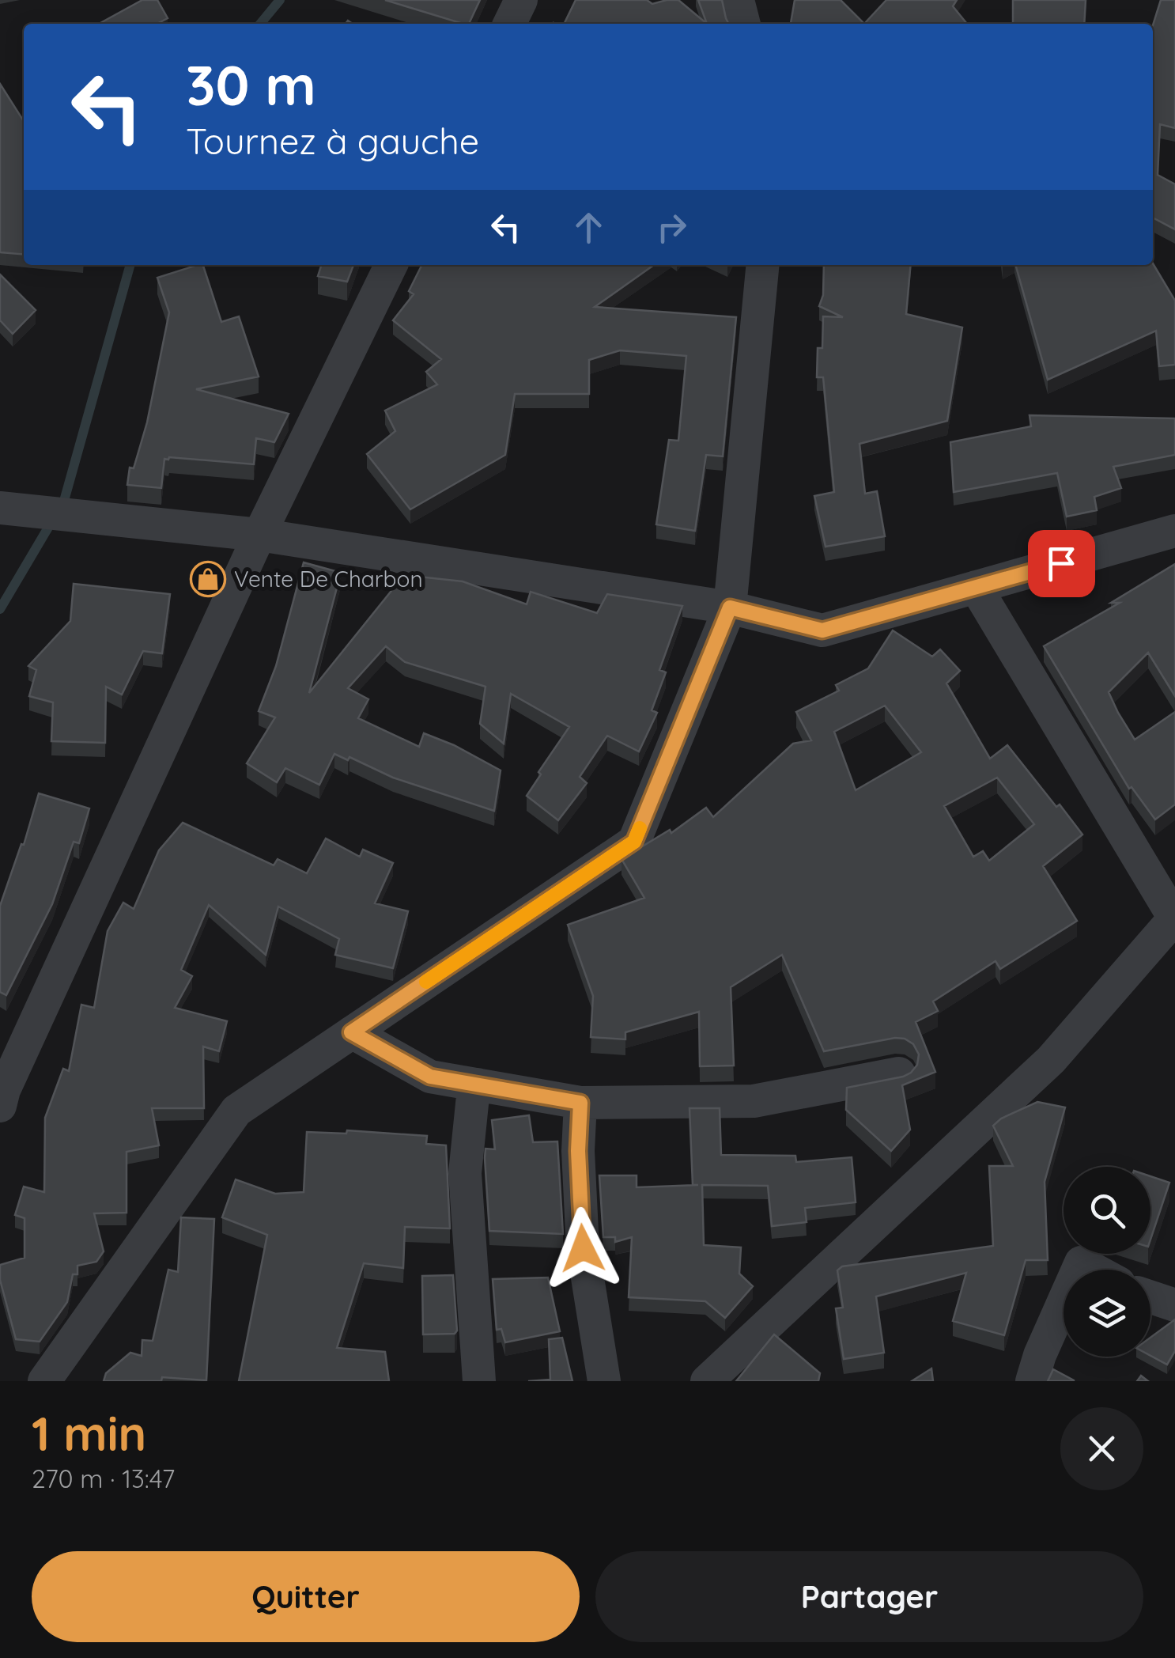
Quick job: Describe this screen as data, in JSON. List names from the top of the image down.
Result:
{
  "places": {
    "shop": ["Vente De Charbon"]
  },
  "page": {
    "turn": ["30 m", "Tournez à gauche"],
    "heading": ["1 min", "270 m · 13:47"],
    "buttons": ["Quitter", "Partager"]
  }
}
